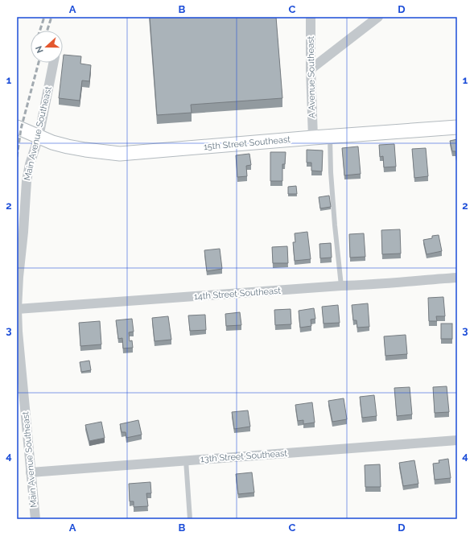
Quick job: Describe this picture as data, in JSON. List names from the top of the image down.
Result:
{
  "streets": {
    "street": [
      "A Avenue Southeast",
      "Main Avenue Southeast",
      "15th Street Southeast",
      "14th Street Southeast",
      "13th Street Southeast"
    ]
  },
  "crossings": [
    ["A Avenue Southeast", "15th Street Southeast"],
    ["Main Avenue Southeast", "15th Street Southeast"],
    ["Main Avenue Southeast", "14th Street Southeast"],
    ["Main Avenue Southeast", "13th Street Southeast"]
  ],
  "north": "left",
  "grid": {
    "columns": [
      "A",
      "B",
      "C",
      "D"
    ],
    "rows": [
      "1",
      "2",
      "3",
      "4"
    ]
  }
}
